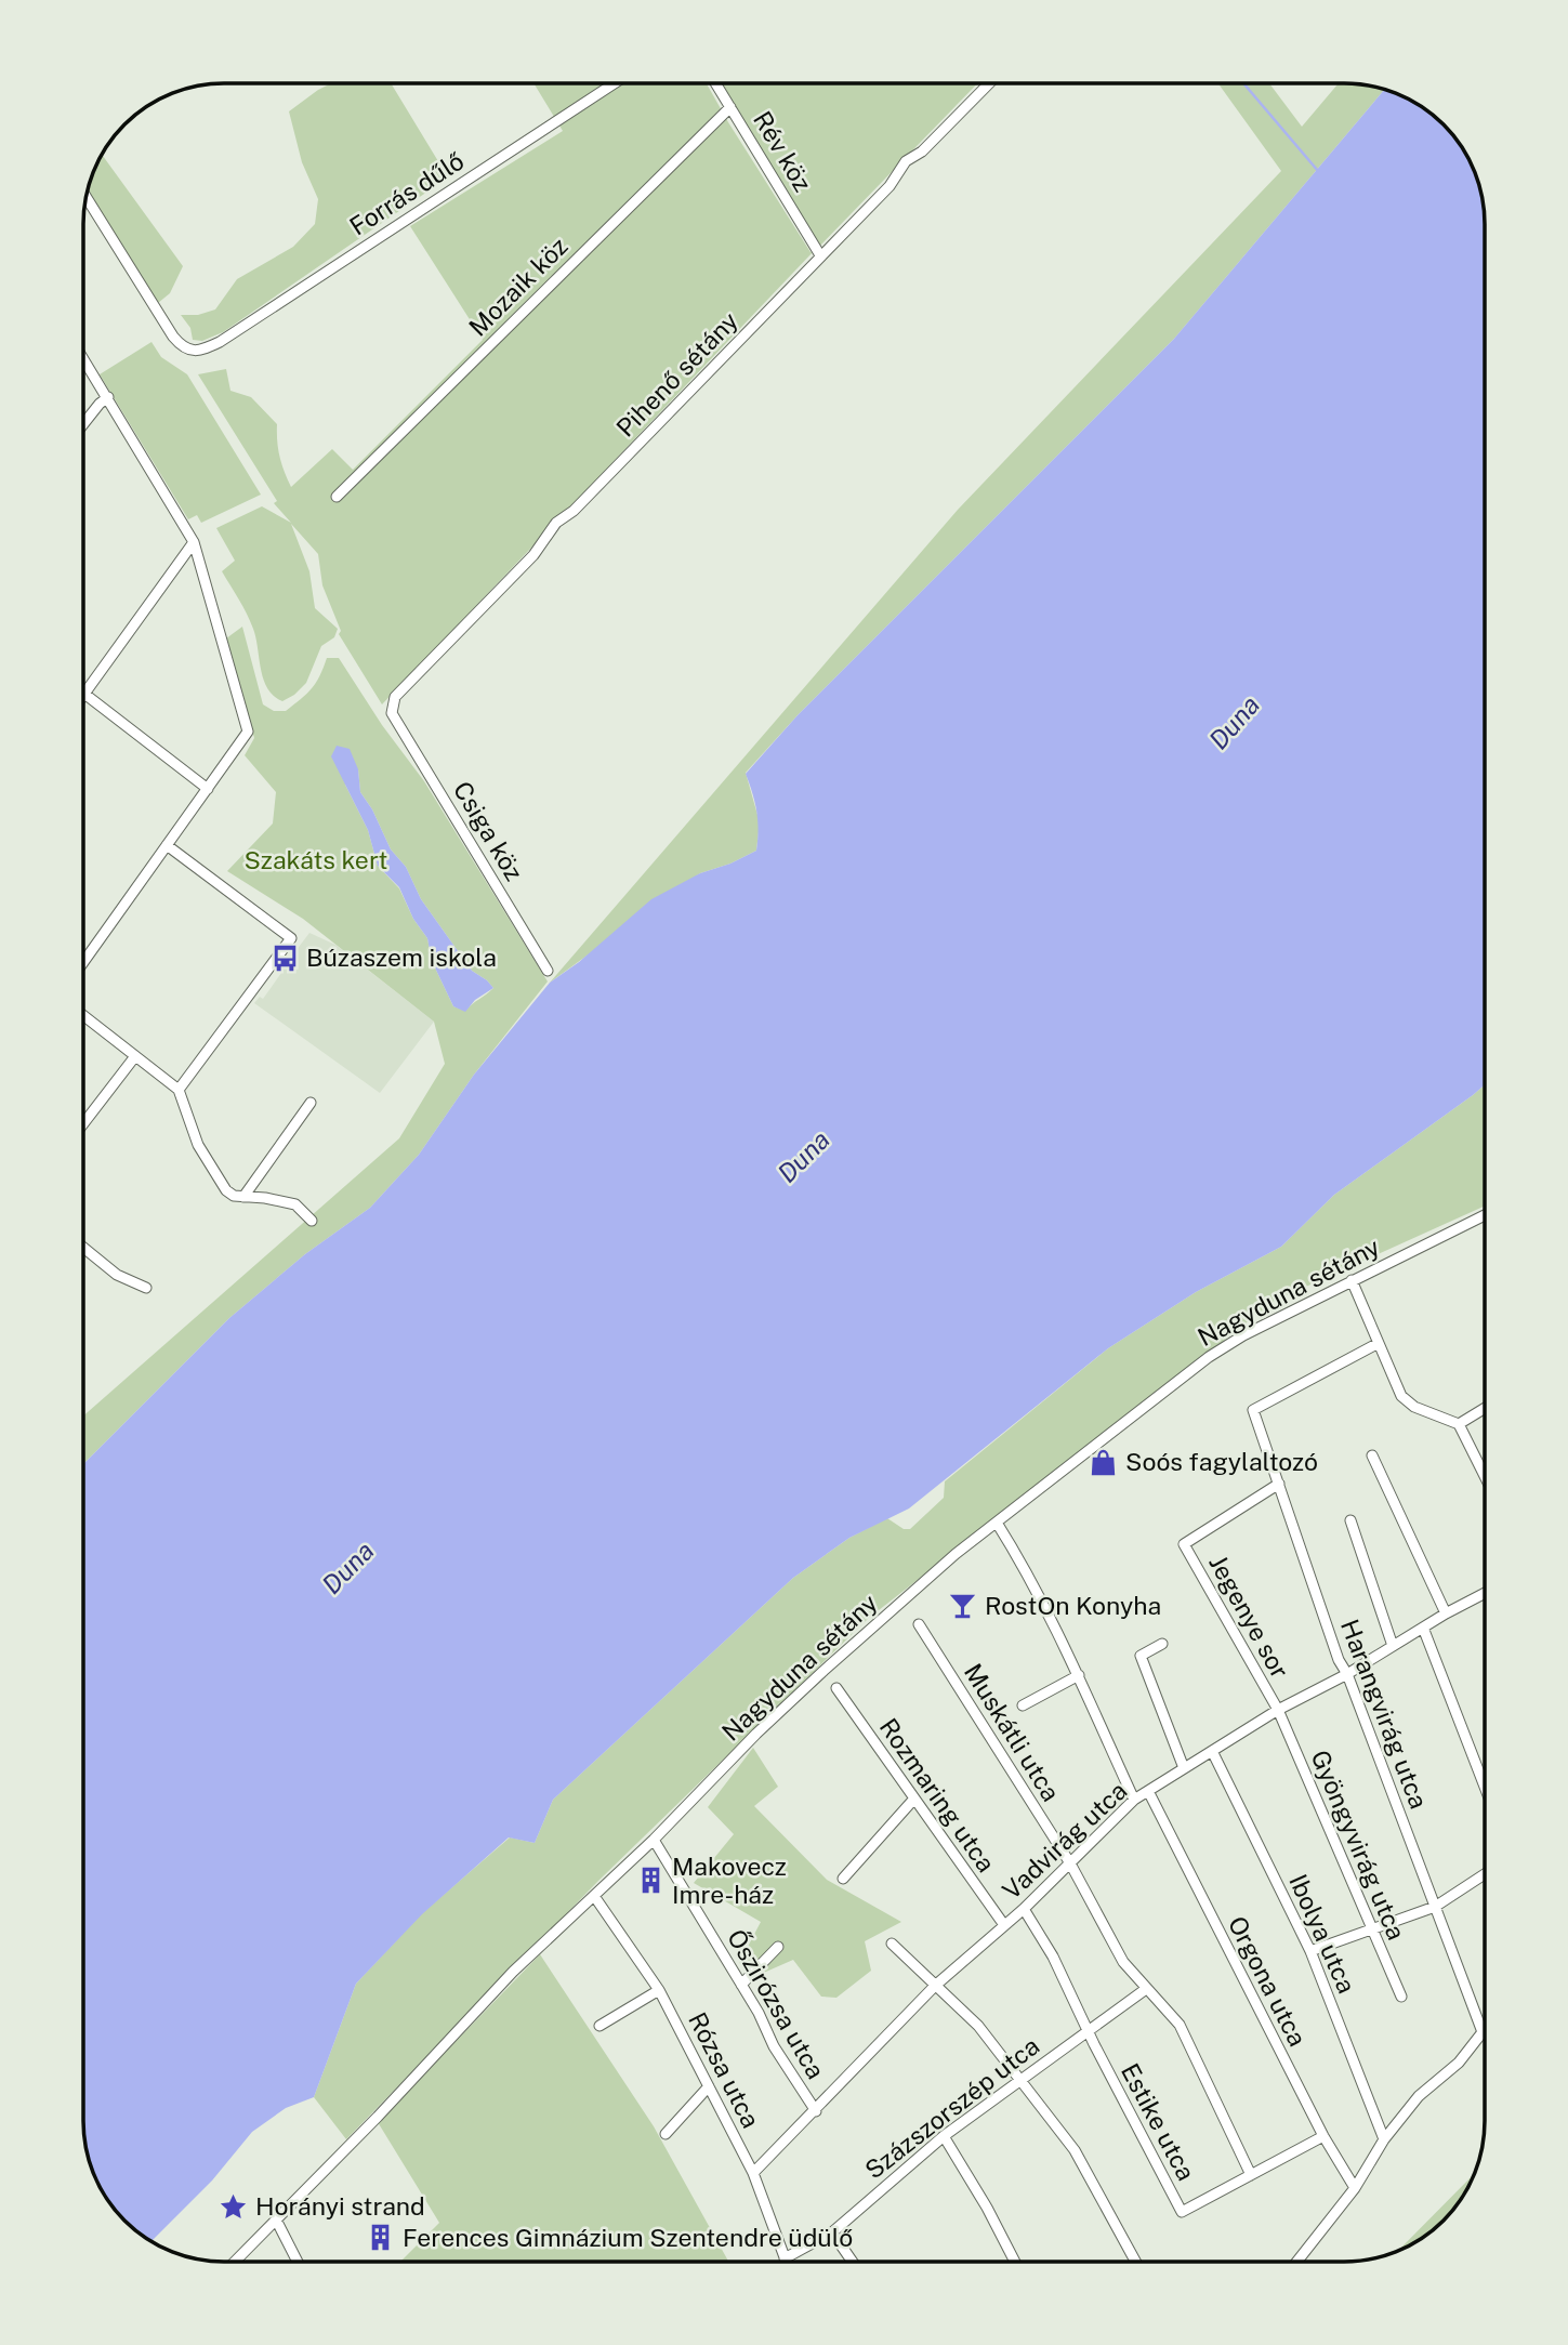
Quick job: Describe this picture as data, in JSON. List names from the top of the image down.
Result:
{
  "streets": {
    "street": [
      "Rév köz",
      "Forrás dűlő",
      "Mozaik köz",
      "Pihenő sétány",
      "Csiga köz",
      "Nagyduna sétány",
      "Jegenye sor",
      "Harangvirág utca",
      "Muskátli utca",
      "Rozmaring utca",
      "Vadvirág utca",
      "Gyöngyvirág utca",
      "Ibolya utca",
      "Orgona utca",
      "Őszirózsa utca",
      "Rózsa utca",
      "Százszorszép utca",
      "Estike utca"
    ]
  },
  "crossings": [
    ["Rév köz", "Mozaik köz"],
    ["Rév köz", "Pihenő sétány"],
    ["Pihenő sétány", "Csiga köz"],
    ["Nagyduna sétány", "Őszirózsa utca"],
    ["Nagyduna sétány", "Rózsa utca"],
    ["Jegenye sor", "Harangvirág utca"],
    ["Jegenye sor", "Vadvirág utca"],
    ["Jegenye sor", "Gyöngyvirág utca"],
    ["Harangvirág utca", "Vadvirág utca"],
    ["Muskátli utca", "Vadvirág utca"],
    ["Muskátli utca", "Százszorszép utca"],
    ["Muskátli utca", "Estike utca"],
    ["Rozmaring utca", "Vadvirág utca"],
    ["Vadvirág utca", "Gyöngyvirág utca"],
    ["Vadvirág utca", "Ibolya utca"],
    ["Vadvirág utca", "Orgona utca"],
    ["Vadvirág utca", "Őszirózsa utca"],
    ["Vadvirág utca", "Rózsa utca"],
    ["Vadvirág utca", "Estike utca"],
    ["Orgona utca", "Estike utca"],
    ["Rózsa utca", "Százszorszép utca"],
    ["Százszorszép utca", "Estike utca"]
  ],
  "water": ["Duna"],
  "parks": ["Szakáts kert"],
  "places": {
    "bus stop": ["Búzaszem iskola"],
    "shop": ["Soós fagylaltozó"],
    "bar": ["RostOn Konyha"],
    "building": ["Makovecz Imre-ház", "Ferences Gimnázium Szentendre üdülő"],
    "place": ["Horányi strand"]
  }
}
